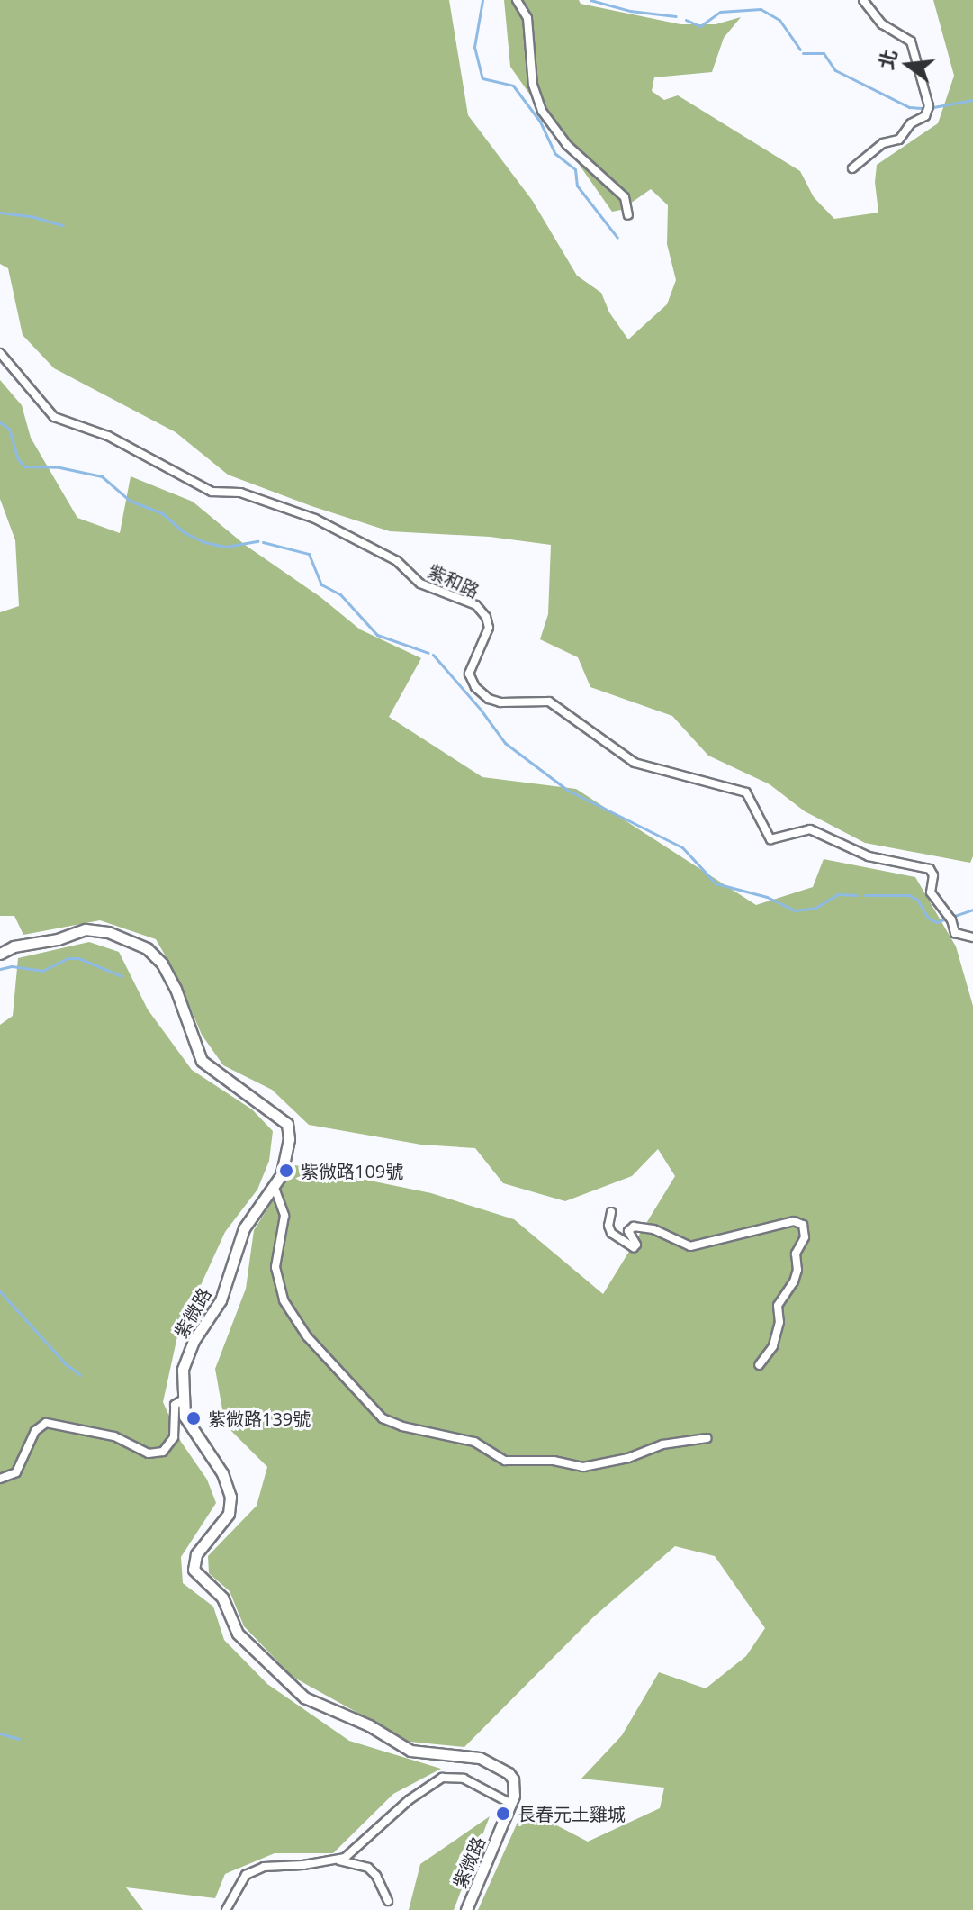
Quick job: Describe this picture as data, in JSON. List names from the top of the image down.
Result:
{
  "streets": {
    "street": ["紫和路", "紫微路"]
  },
  "places": ["紫微路109號", "紫微路139號", "長春元土雞城"],
  "north": "left"
}
